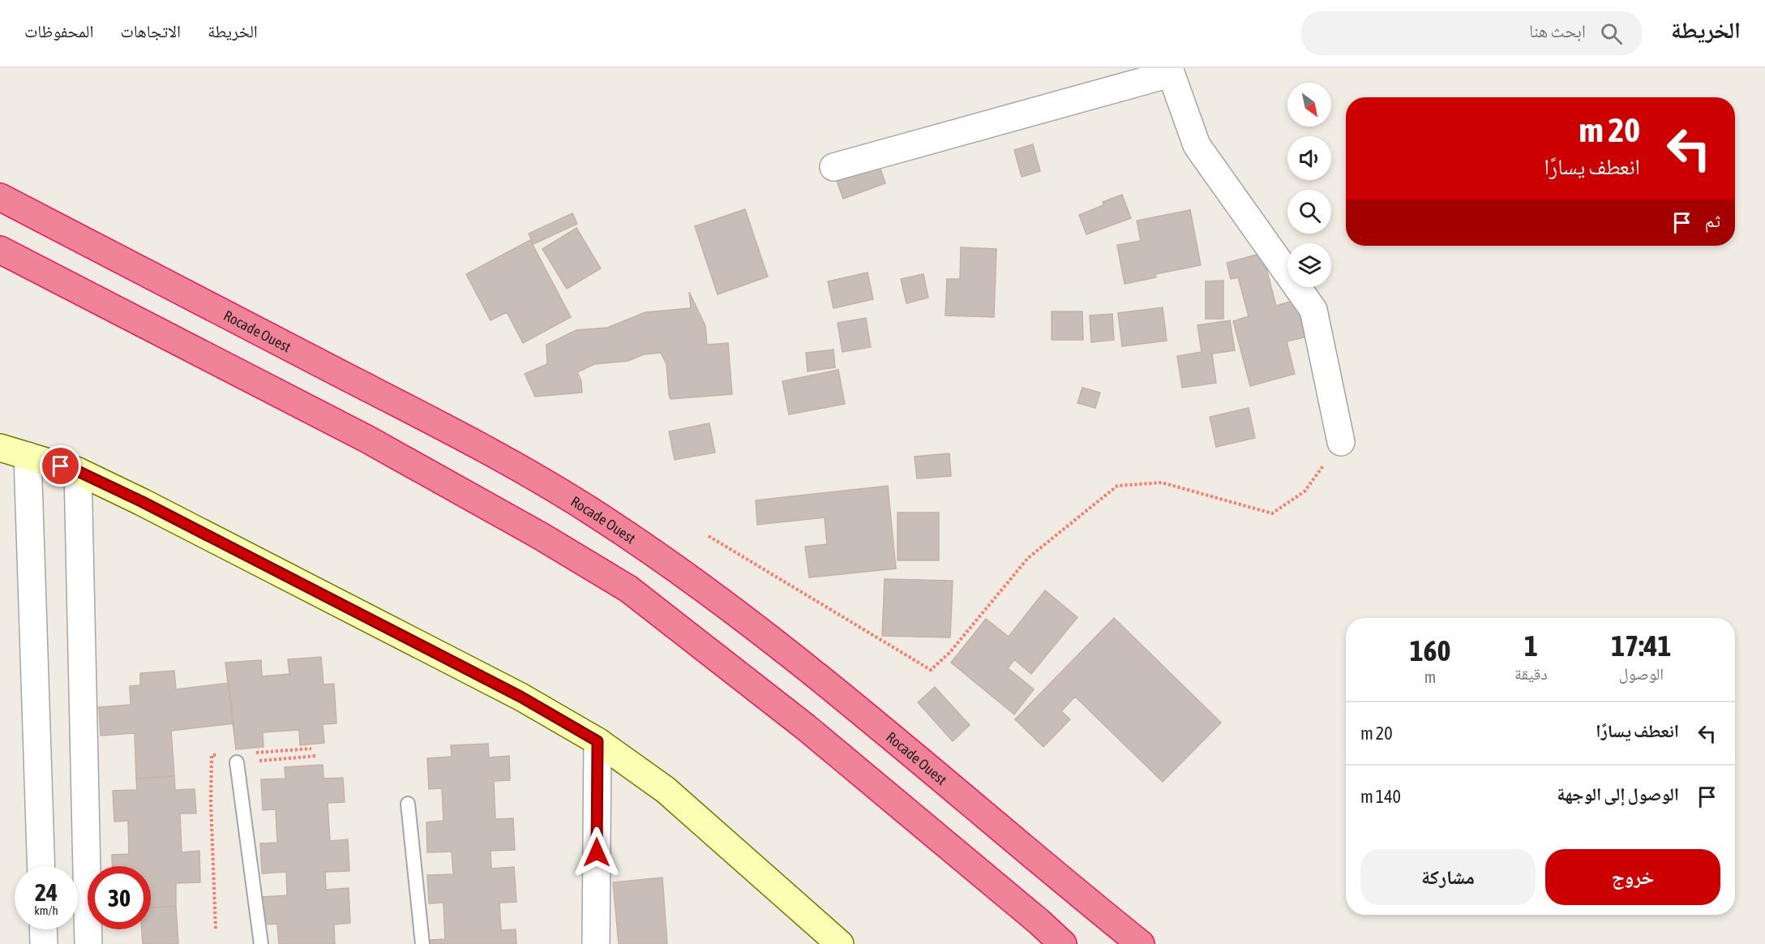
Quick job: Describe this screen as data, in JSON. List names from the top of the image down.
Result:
{
  "streets": {
    "highway": ["Rocade Ouest"]
  },
  "north": "bottom right",
  "page": {
    "header": "الخريطة",
    "search": "ابحث هنا",
    "nav": ["الخريطة", "الاتجاهات", "المحفوظات"],
    "turn": ["20 m", "انعطف يسارًا"],
    "then": "ثم",
    "eta": [
      "17:41",
      "الوصول",
      "1",
      "دقيقة",
      "160",
      "m"
    ],
    "list": [
      {
        "name": "انعطف يسارًا",
        "value": "20 m"
      },
      {
        "name": "الوصول إلى الوجهة",
        "value": "140 m"
      }
    ],
    "buttons": ["خروج", "مشاركة"],
    "speed": "24 km/h",
    "limit": "30"
  }
}
